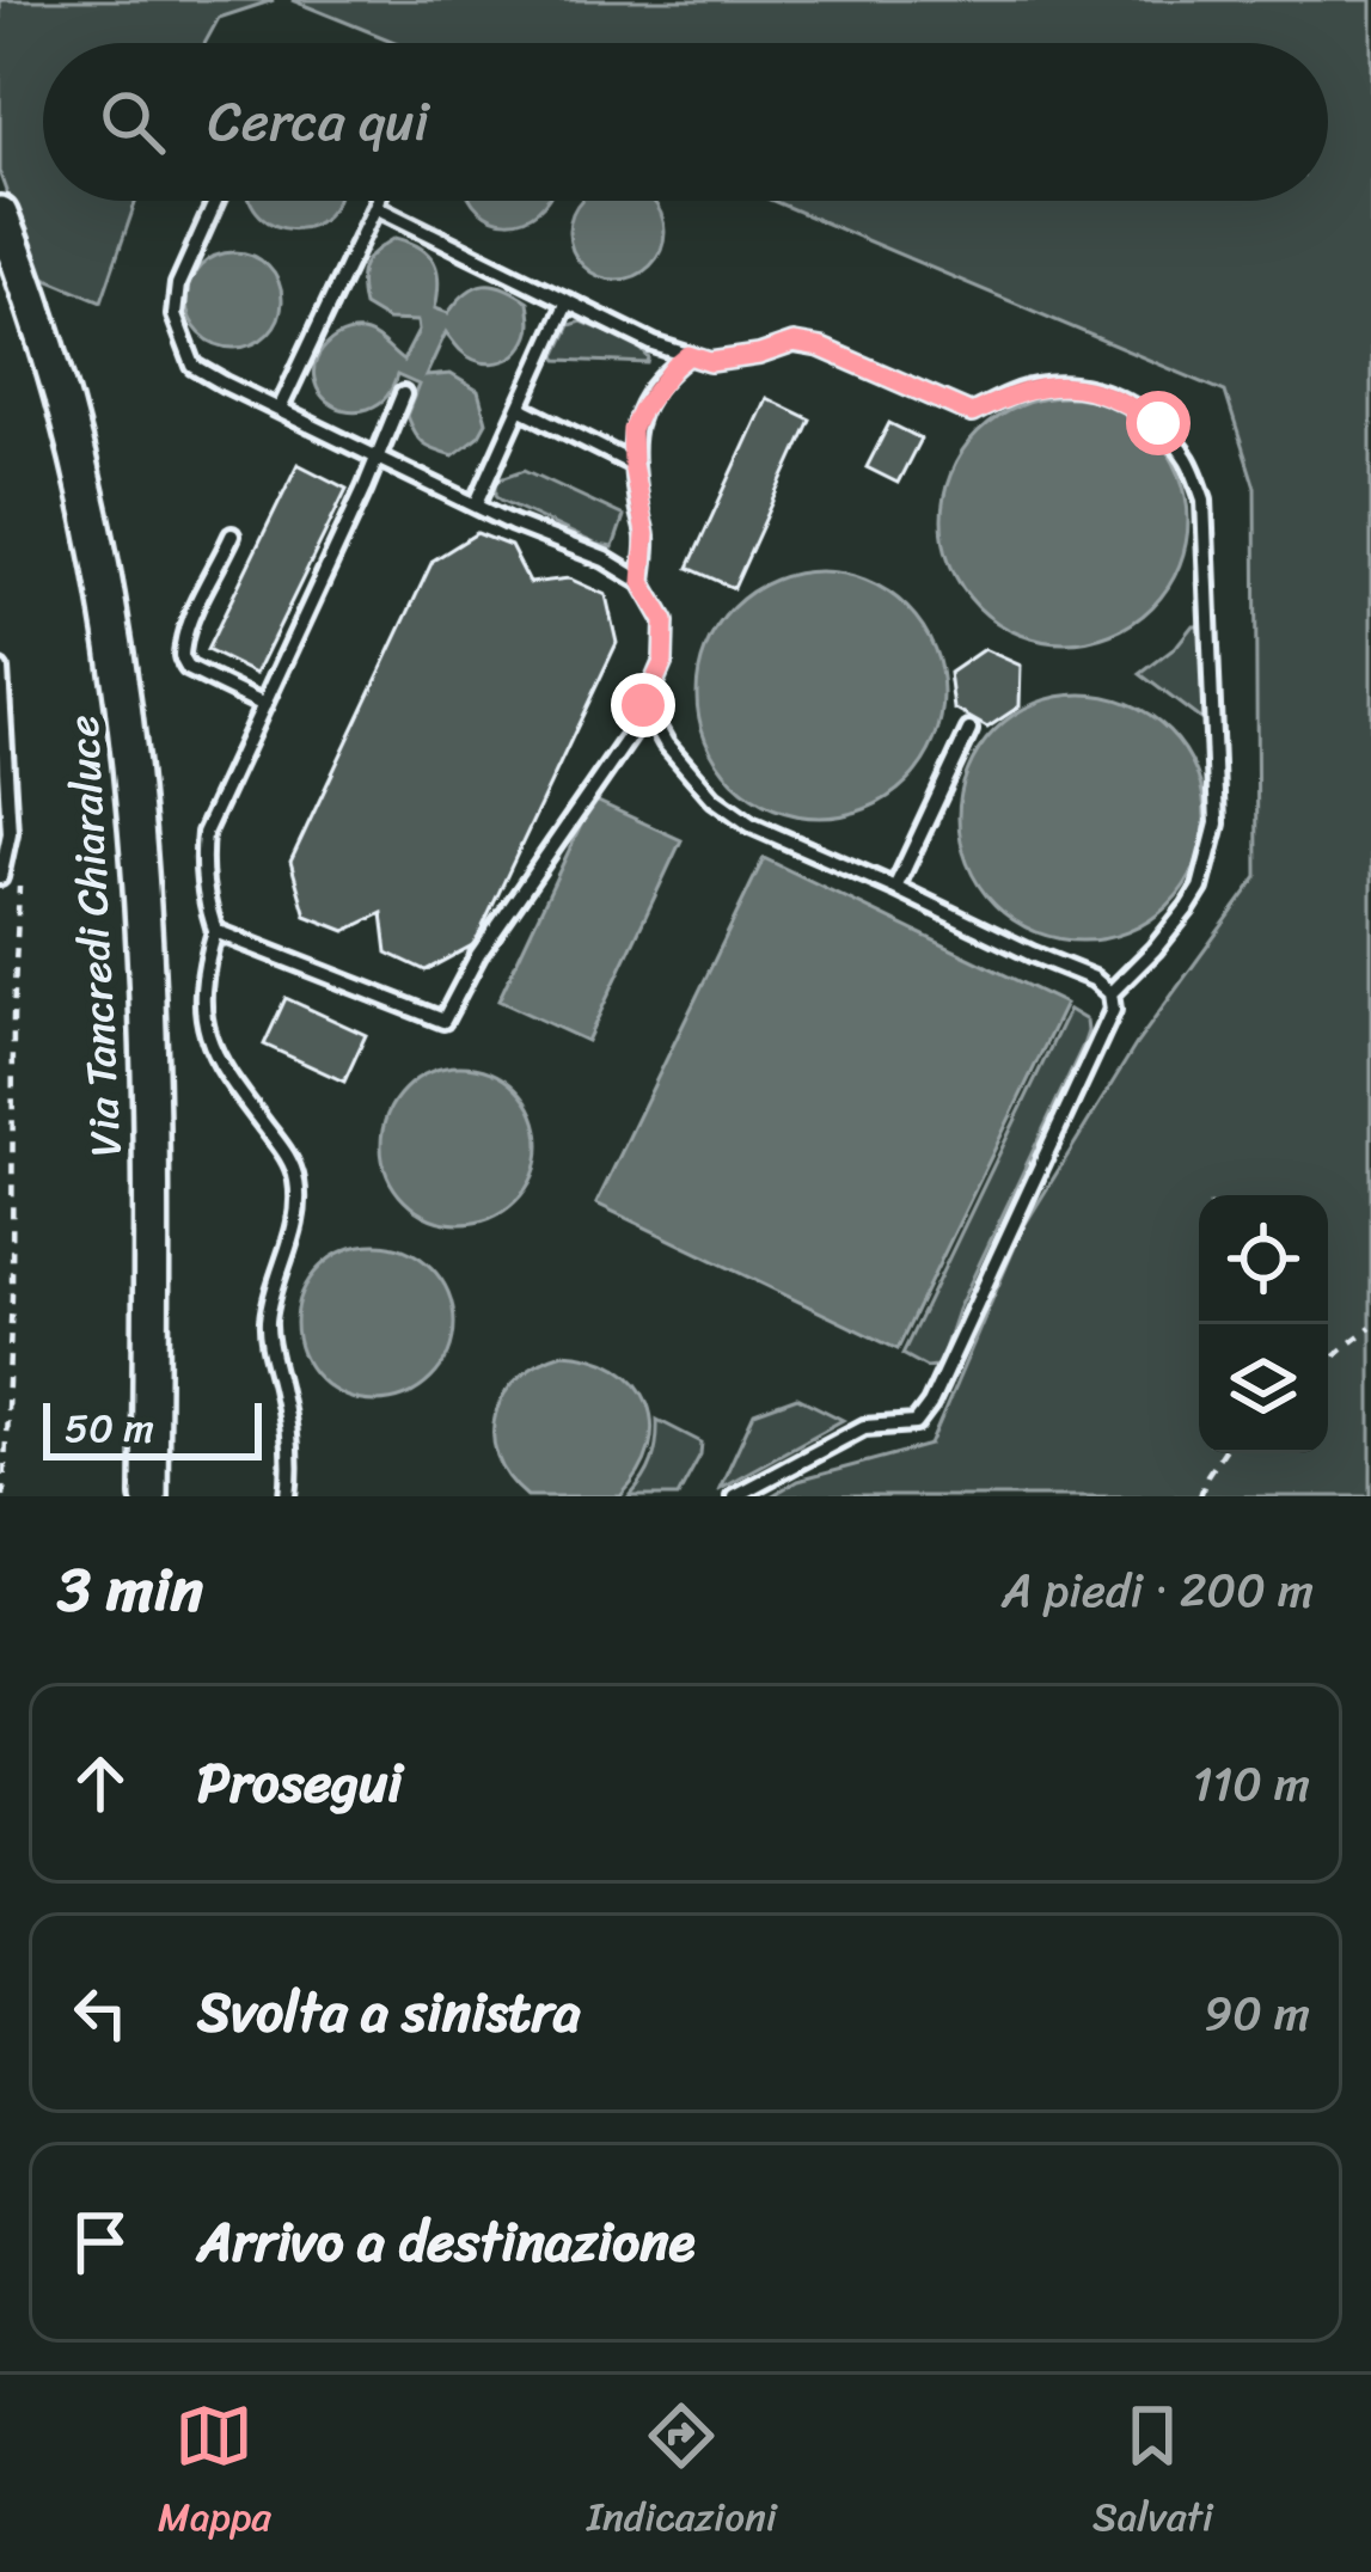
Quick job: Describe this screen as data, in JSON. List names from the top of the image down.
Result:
{
  "streets": {
    "street": ["Via Tancredi Chiaraluce"]
  },
  "scale_bar": "50 m",
  "page": {
    "search": "Cerca qui",
    "scale": "50 m",
    "heading": ["3 min", "A piedi · 200 m"],
    "list": [
      ["Prosegui", "110 m"],
      ["Svolta a sinistra", "90 m"],
      "Arrivo a destinazione"
    ],
    "nav": ["Mappa", "Indicazioni", "Salvati"]
  }
}
